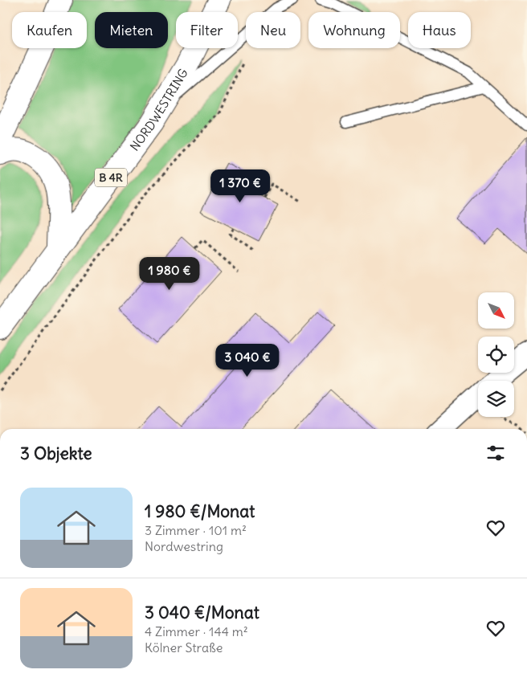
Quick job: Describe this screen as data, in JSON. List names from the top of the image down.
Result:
{
  "streets": {
    "main road": ["NORDWESTRING", "B 4R"]
  },
  "north": "bottom right",
  "page": {
    "chip": [
      "Kaufen",
      "Mieten",
      "Filter",
      "Neu",
      "Wohnung",
      "Haus"
    ],
    "price": ["1 370 €", "1 980 €", "3 040 €"],
    "heading": "3 Objekte",
    "list": [
      {
        "name": "1 980 €/Monat",
        "note": "3 Zimmer · 101 m² · Nordwestring"
      },
      {
        "name": "3 040 €/Monat",
        "note": "4 Zimmer · 144 m² · Kölner Straße"
      }
    ]
  }
}
